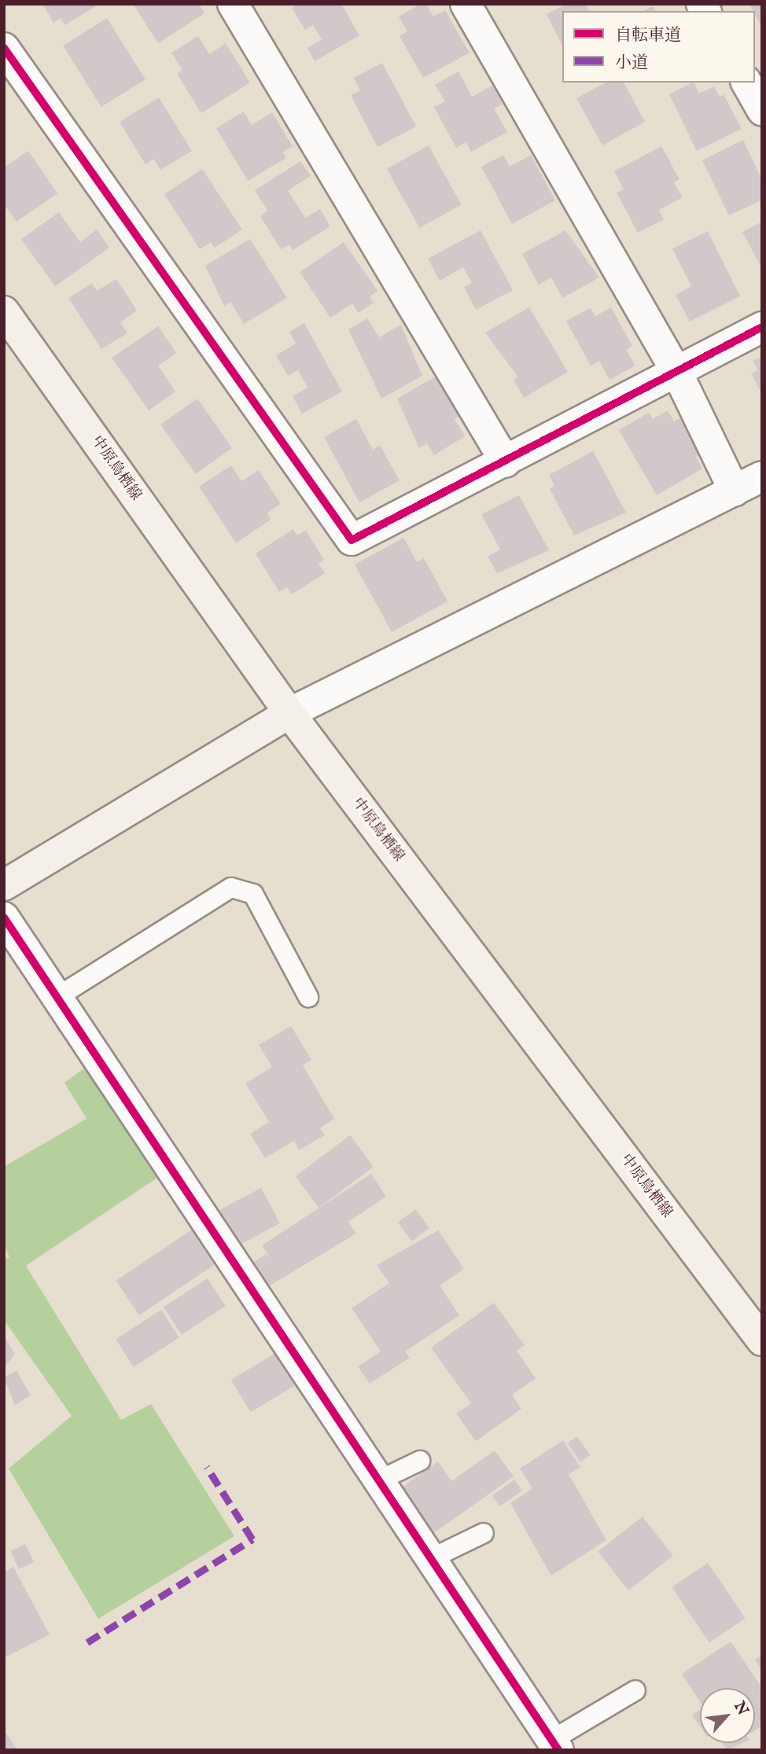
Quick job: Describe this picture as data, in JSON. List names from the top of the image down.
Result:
{
  "streets": {
    "main road": ["中原鳥栖線"]
  },
  "legend": ["自転車道", "小道"],
  "north": "top right"
}
